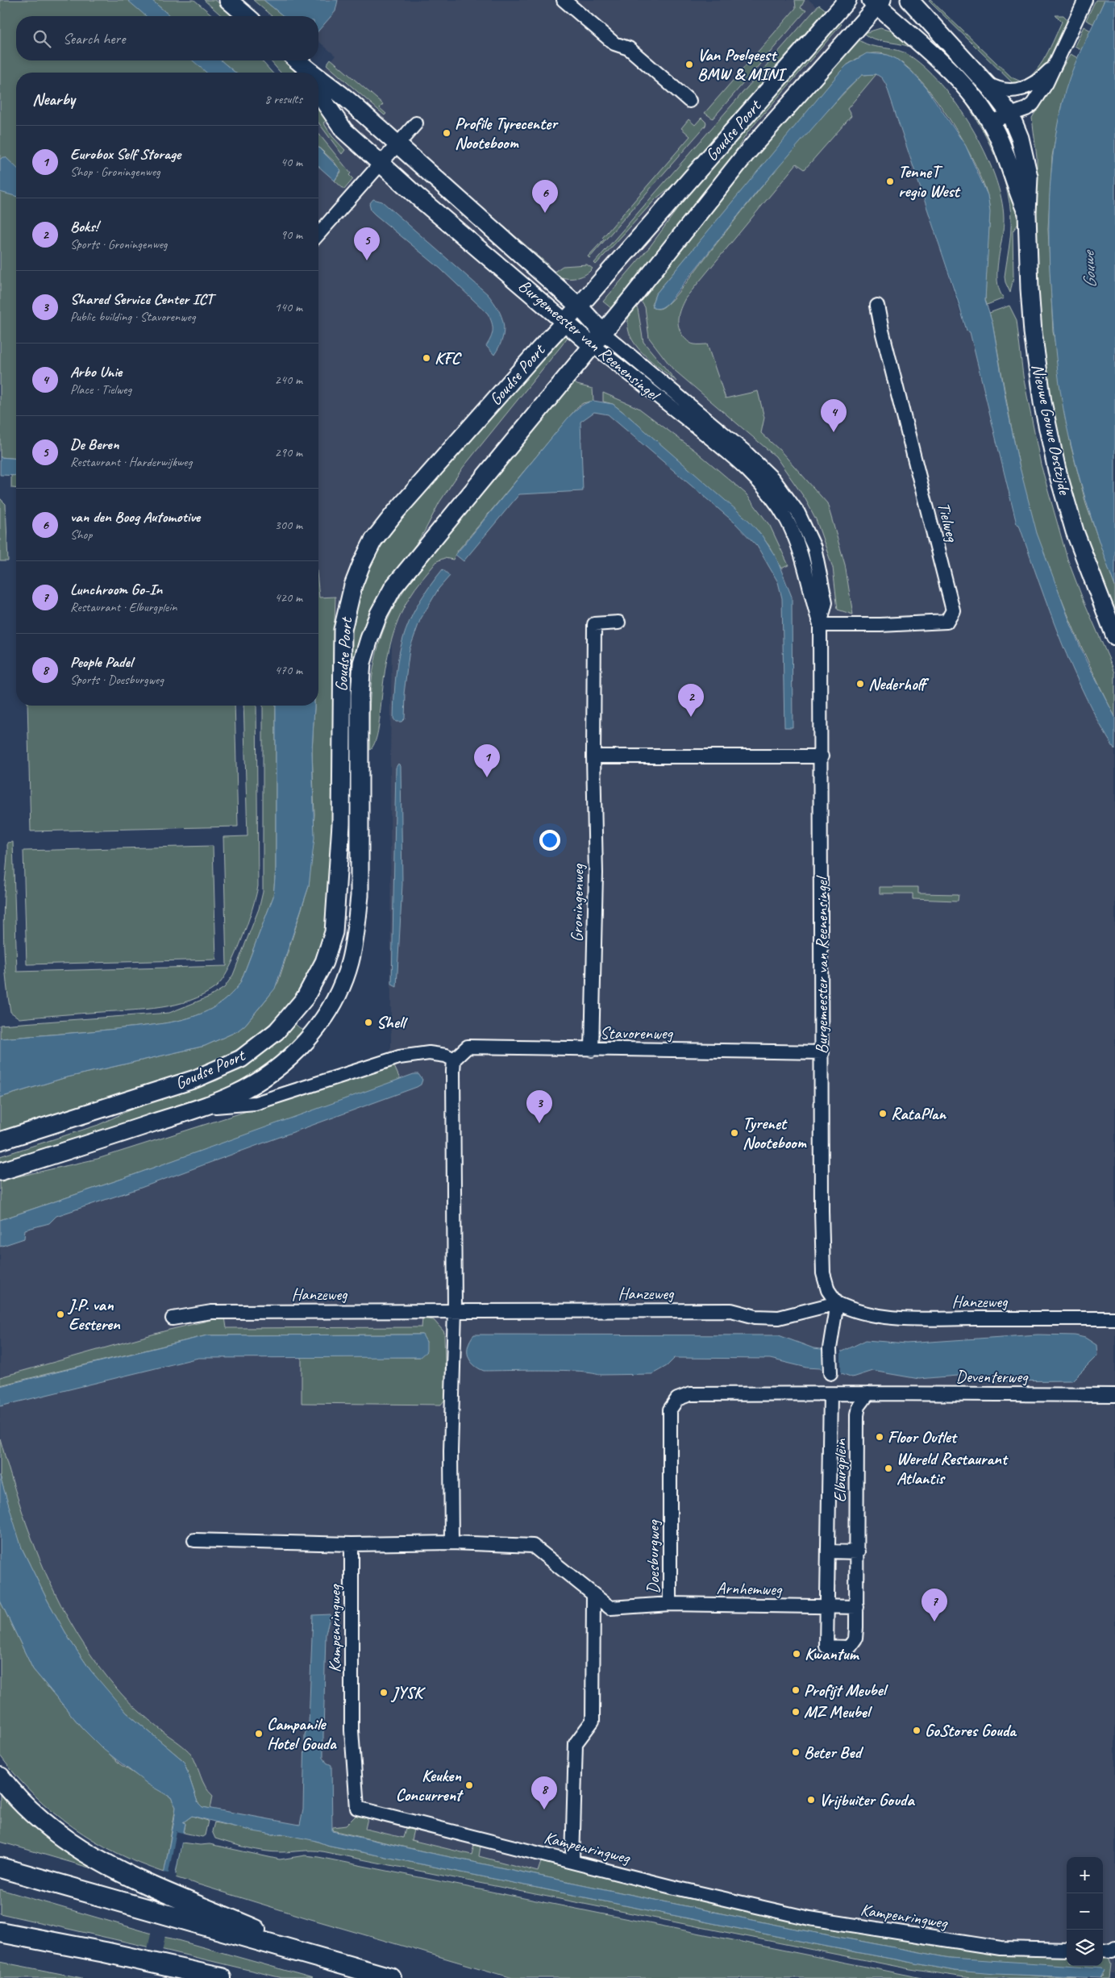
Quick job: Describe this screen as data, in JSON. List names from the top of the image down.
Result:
{
  "streets": {
    "main road": ["Goudse Poort", "Burgemeester van Reenensingel", "Nieuwe Gouwe Oostzijde"],
    "street": [
      "Tielweg",
      "Groningenweg",
      "Stavorenweg",
      "Hanzeweg",
      "Deventerweg",
      "Elburgplein",
      "Doesburgweg",
      "Arnhemweg",
      "Kampenringweg"
    ]
  },
  "crossings": [
    ["Goudse Poort", "Burgemeester van Reenensingel"],
    ["Goudse Poort", "Nieuwe Gouwe Oostzijde"],
    ["Goudse Poort", "Stavorenweg"],
    ["Burgemeester van Reenensingel", "Tielweg"],
    ["Burgemeester van Reenensingel", "Stavorenweg"],
    ["Burgemeester van Reenensingel", "Hanzeweg"],
    ["Groningenweg", "Stavorenweg"],
    ["Deventerweg", "Elburgplein"],
    ["Deventerweg", "Doesburgweg"],
    ["Elburgplein", "Doesburgweg"],
    ["Elburgplein", "Arnhemweg"],
    ["Doesburgweg", "Arnhemweg"]
  ],
  "water": ["Gouwe"],
  "places": [
    "Van Poelgeest BMW & MINI",
    "Profile Tyrecenter Nooteboom",
    "TenneT regio West",
    "KFC",
    "Nederhoff",
    "Shell",
    "RataPlan",
    "Tyrenet Nooteboom",
    "J.P. van Eesteren",
    "Floor Outlet",
    "Wereld Restaurant Atlantis",
    "Kwantum",
    "Profijt Meubel",
    "JYSK",
    "MZ Meubel",
    "GoStores Gouda",
    "Campanile Hotel Gouda",
    "Beter Bed",
    "Keuken Concurrent",
    "Vrijbuiter Gouda"
  ],
  "page": {
    "search": "Search here",
    "heading": ["Nearby", "8 results"],
    "list": [
      {
        "mark": "1",
        "name": "Eurobox Self Storage",
        "note": "Shop · Groningenweg",
        "value": "40 m"
      },
      {
        "mark": "2",
        "name": "Boks!",
        "note": "Sports · Groningenweg",
        "value": "90 m"
      },
      {
        "mark": "3",
        "name": "Shared Service Center ICT",
        "note": "Public building · Stavorenweg",
        "value": "140 m"
      },
      {
        "mark": "4",
        "name": "Arbo Unie",
        "note": "Place · Tielweg",
        "value": "240 m"
      },
      {
        "mark": "5",
        "name": "De Beren",
        "note": "Restaurant · Harderwijkweg",
        "value": "290 m"
      },
      {
        "mark": "6",
        "name": "van den Boog Automotive",
        "note": "Shop",
        "value": "300 m"
      },
      {
        "mark": "7",
        "name": "Lunchroom Go-In",
        "note": "Restaurant · Elburgplein",
        "value": "420 m"
      },
      {
        "mark": "8",
        "name": "People Padel",
        "note": "Sports · Doesburgweg",
        "value": "470 m"
      }
    ],
    "pins": [
      "6",
      "5",
      "4",
      "2",
      "1",
      "3",
      "7",
      "8"
    ],
    "map_buttons": ["+", "−"]
  }
}
